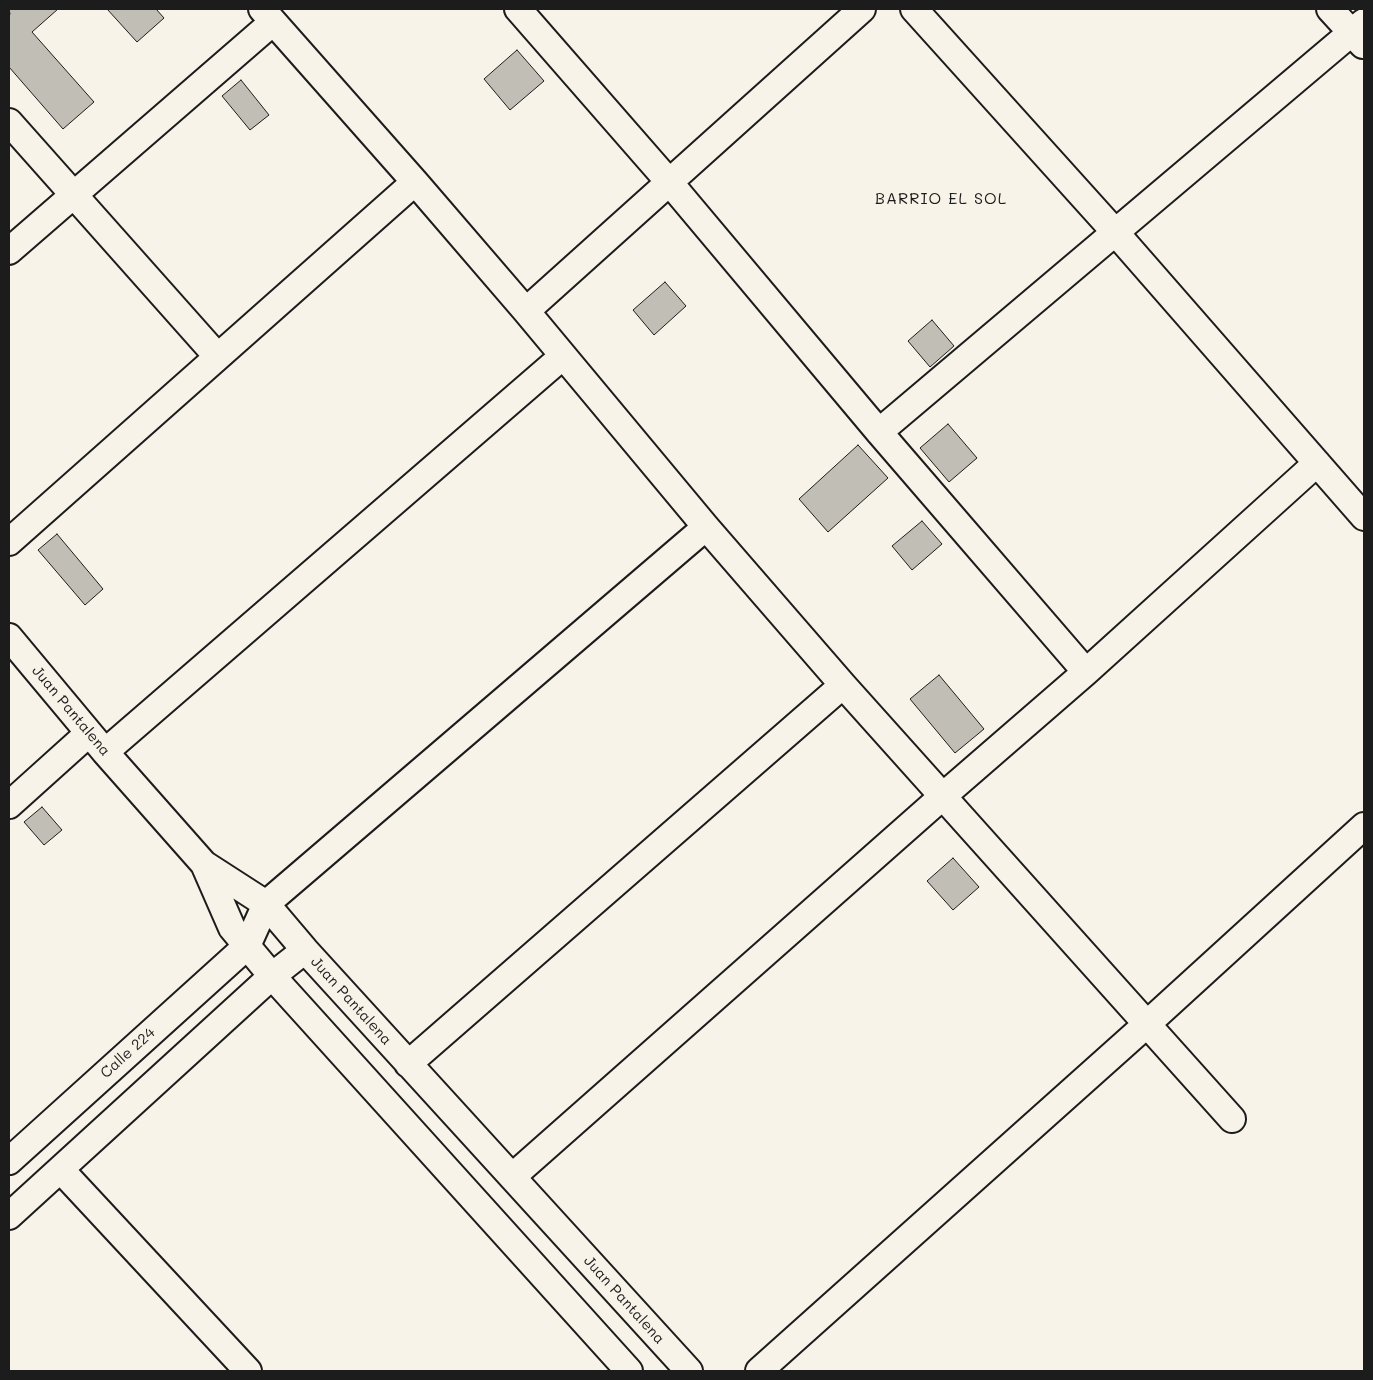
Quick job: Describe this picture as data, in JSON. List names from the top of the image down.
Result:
{
  "streets": {
    "street": ["Juan Pantalena", "Calle 224"]
  },
  "districts": ["BARRIO EL SOL"]
}
